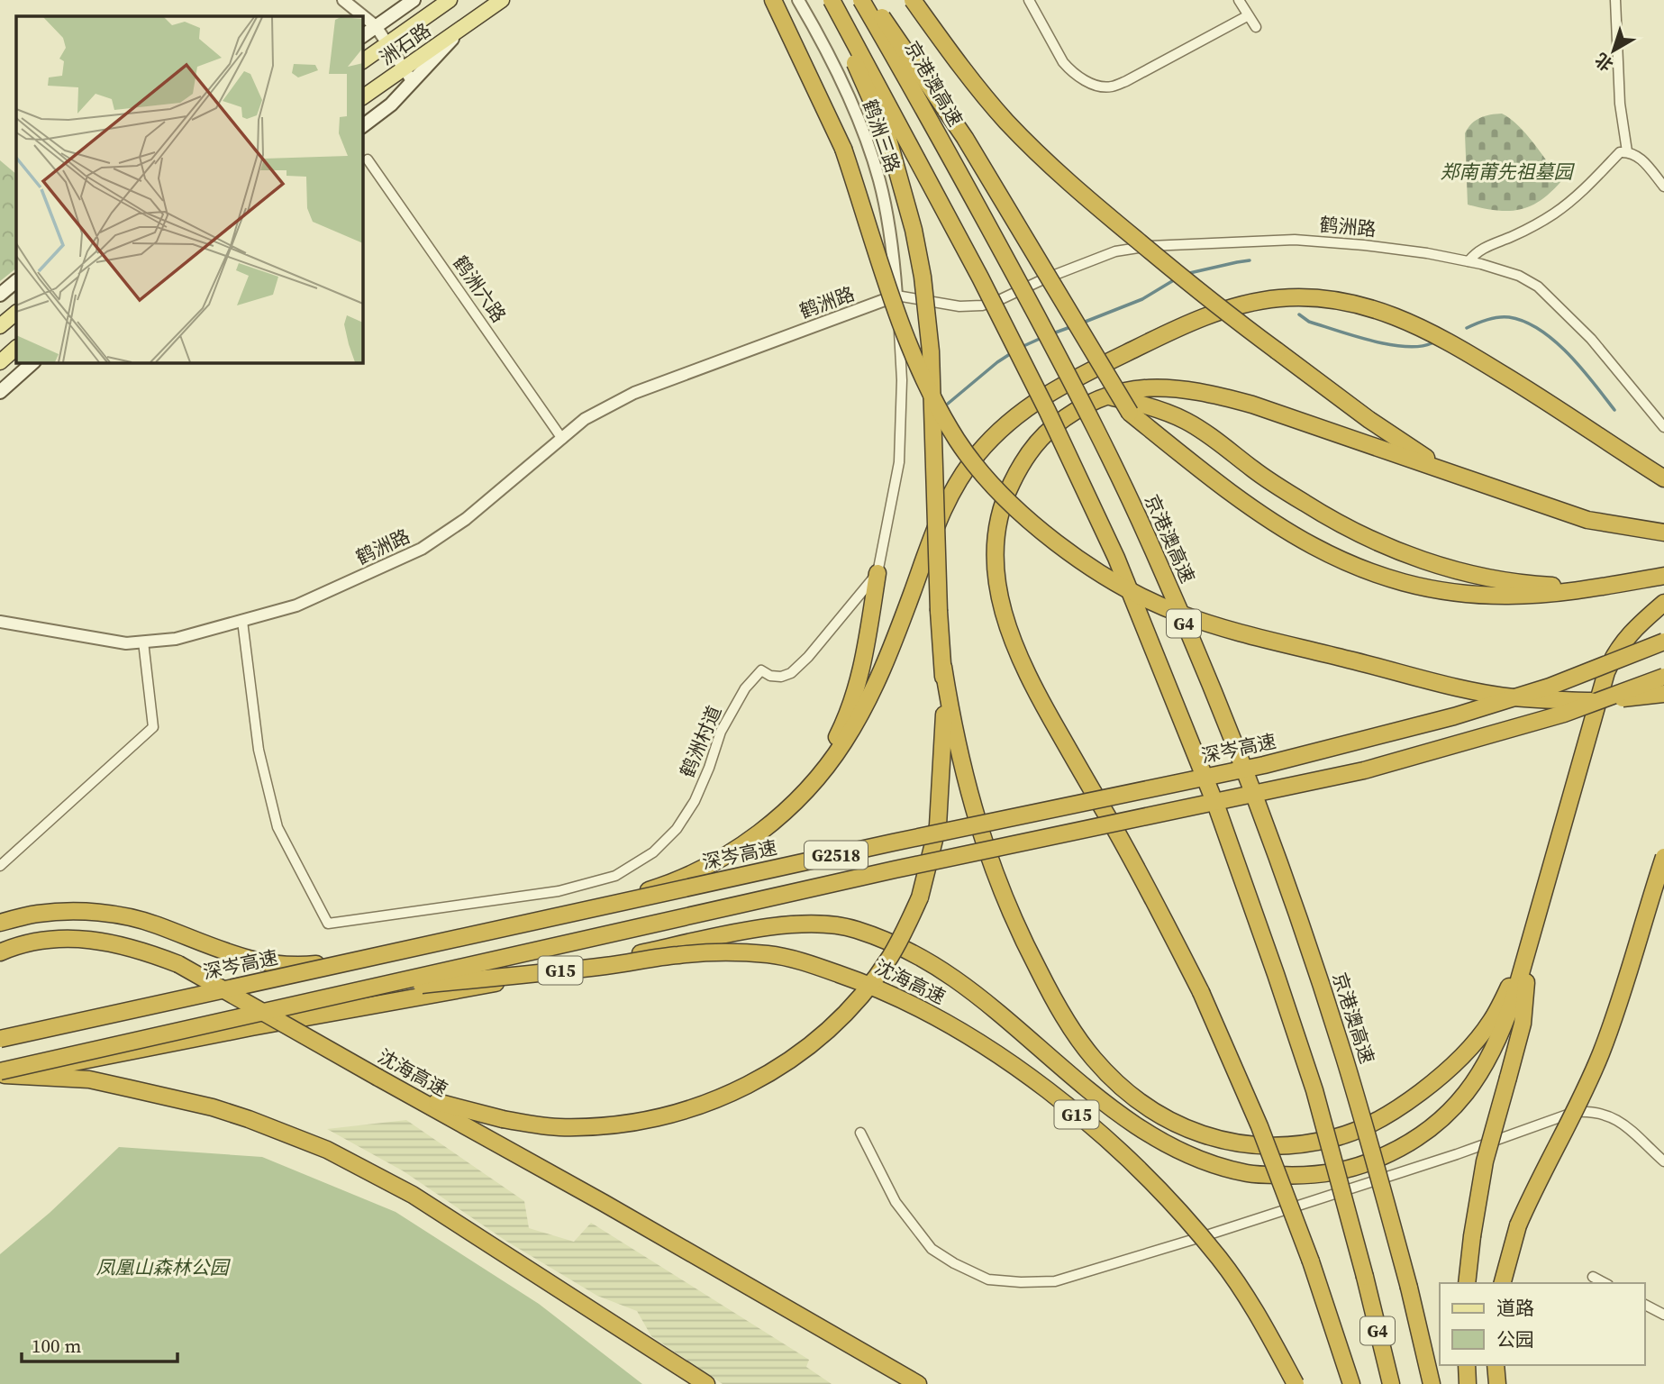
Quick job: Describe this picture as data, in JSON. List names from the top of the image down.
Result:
{
  "streets": {
    "highway": [
      "京港澳高速",
      "G4",
      "深岑高速",
      "G2518",
      "G15",
      "沈海高速"
    ],
    "main road": ["洲石路"],
    "street": [
      "鹤洲三路",
      "鹤洲路",
      "鹤洲六路",
      "鹤洲村道"
    ]
  },
  "crossings": [
    ["鹤洲三路", "鹤洲路"],
    ["鹤洲三路", "鹤洲村道"],
    ["鹤洲路", "鹤洲六路"],
    ["鹤洲路", "鹤洲村道"],
    ["G2518", "G15"],
    ["G2518", "沈海高速"],
    ["G15", "沈海高速"]
  ],
  "parks": ["郑南莆先祖墓园", "凤凰山森林公园"],
  "legend": ["道路", "公园"],
  "scale_bar": "100 m",
  "north": "bottom left"
}
